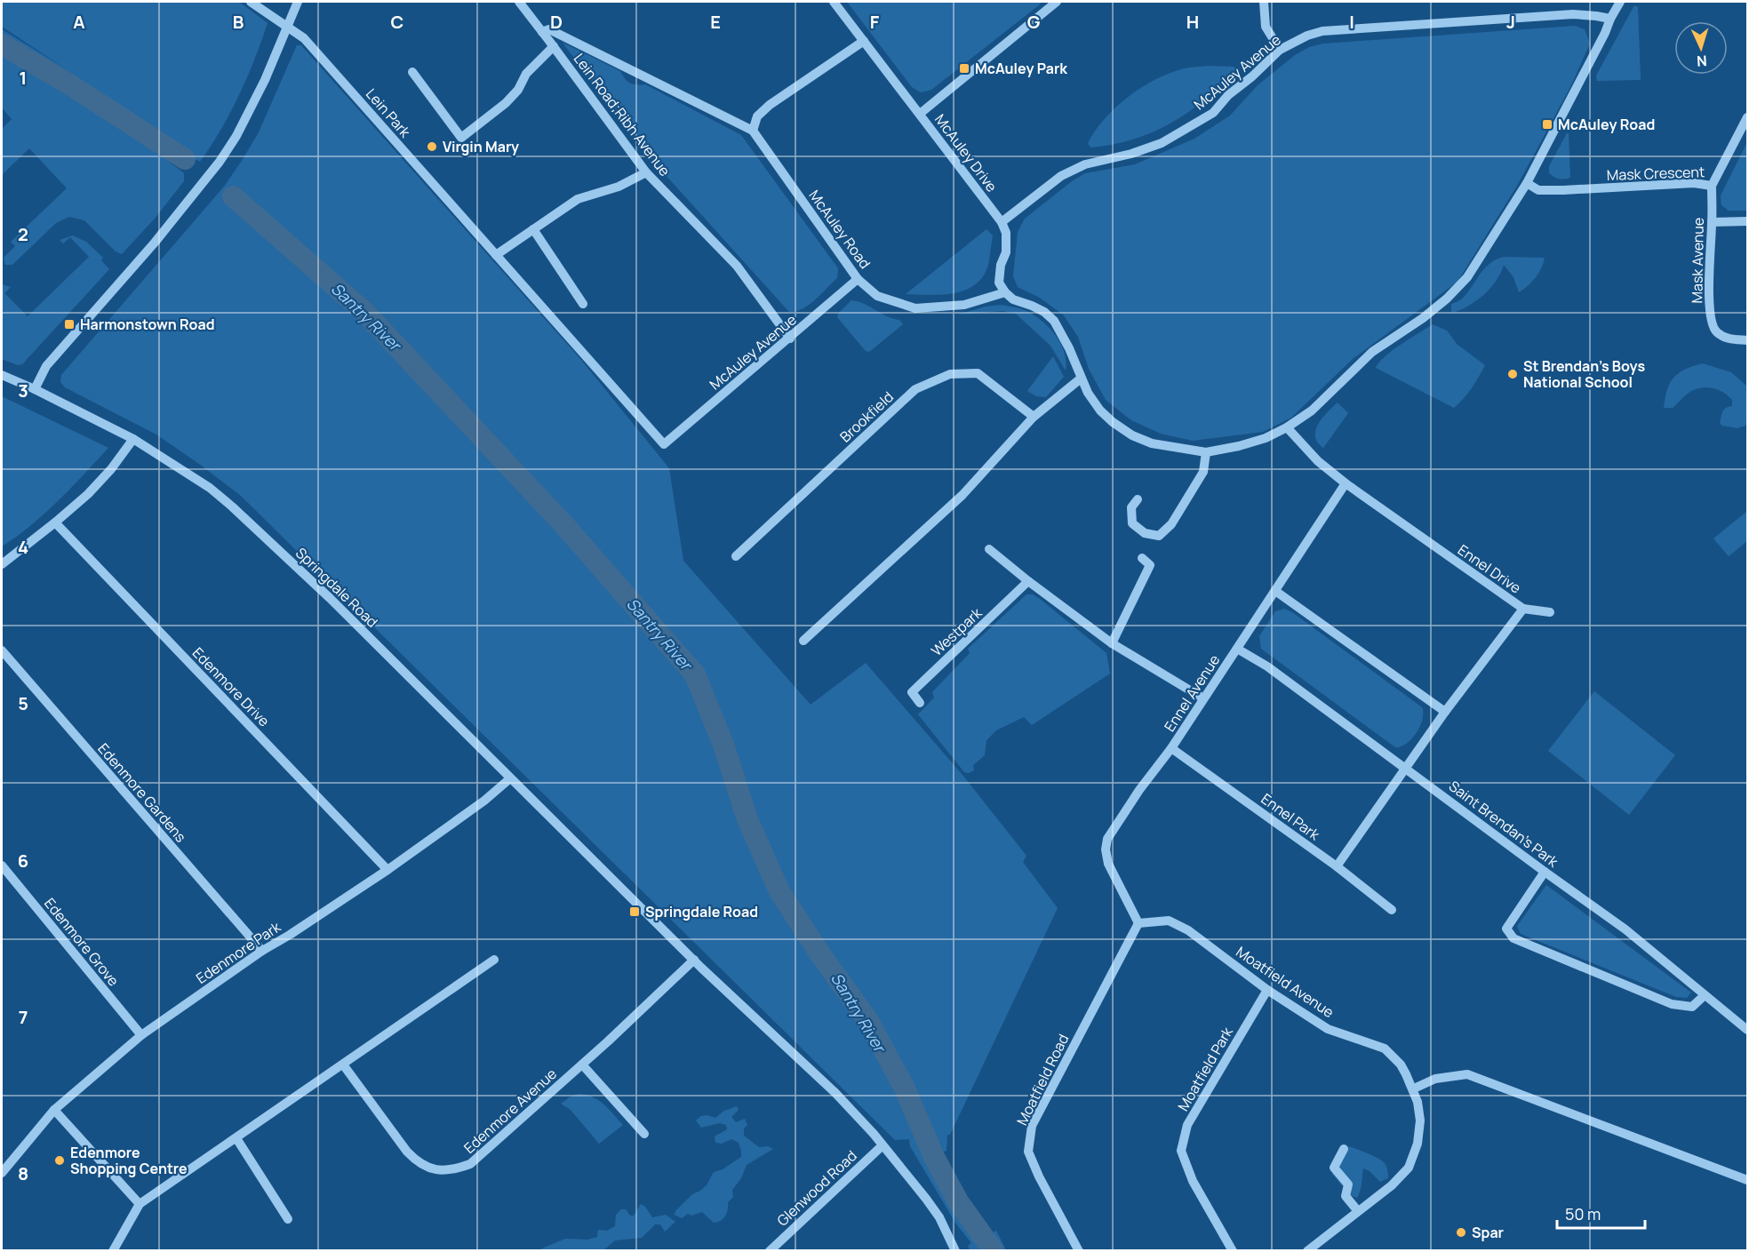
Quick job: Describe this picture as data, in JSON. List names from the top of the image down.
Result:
{
  "streets": {
    "street": [
      "McAuley Avenue",
      "Lein Park",
      "Lein Road;Ribh Avenue",
      "McAuley Drive",
      "Mask Crescent",
      "McAuley Road",
      "Mask Avenue",
      "Brookfield",
      "Ennel Drive",
      "Springdale Road",
      "Westpark",
      "Edenmore Drive",
      "Ennel Avenue",
      "Edenmore Gardens",
      "Ennel Park",
      "Saint Brendan's Park",
      "Edenmore Grove",
      "Edenmore Park",
      "Moatfield Avenue",
      "Moatfield Park",
      "Moatfield Road",
      "Edenmore Avenue",
      "Glenwood Road"
    ]
  },
  "crossings": [
    ["McAuley Avenue", "Lein Park"],
    ["McAuley Avenue", "Lein Road;Ribh Avenue"],
    ["McAuley Avenue", "McAuley Drive"],
    ["McAuley Avenue", "McAuley Road"],
    ["Lein Road;Ribh Avenue", "McAuley Road"],
    ["McAuley Drive", "McAuley Road"],
    ["Mask Crescent", "Mask Avenue"],
    ["Ennel Drive", "Ennel Avenue"],
    ["Ennel Drive", "Ennel Park"],
    ["Ennel Drive", "Saint Brendan's Park"],
    ["Springdale Road", "Edenmore Park"],
    ["Springdale Road", "Edenmore Avenue"],
    ["Springdale Road", "Glenwood Road"],
    ["Edenmore Drive", "Edenmore Park"],
    ["Ennel Avenue", "Ennel Park"],
    ["Ennel Avenue", "Saint Brendan's Park"],
    ["Ennel Avenue", "Moatfield Avenue"],
    ["Ennel Avenue", "Moatfield Road"],
    ["Edenmore Gardens", "Edenmore Park"],
    ["Edenmore Grove", "Edenmore Park"],
    ["Moatfield Avenue", "Moatfield Park"],
    ["Moatfield Avenue", "Moatfield Road"]
  ],
  "water": ["Santry River"],
  "places": {
    "transit": [
      "McAuley Park",
      "McAuley Road",
      "Harmonstown Road",
      "Springdale Road"
    ],
    "other": [
      "Virgin Mary",
      "St Brendan's Boys National School",
      "Edenmore Shopping Centre",
      "Spar"
    ]
  },
  "scale_bar": "50 m",
  "north": "bottom",
  "grid": {
    "columns": [
      "A",
      "B",
      "C",
      "D",
      "E",
      "F",
      "G",
      "H",
      "I",
      "J"
    ],
    "rows": [
      "1",
      "2",
      "3",
      "4",
      "5",
      "6",
      "7",
      "8"
    ]
  }
}
